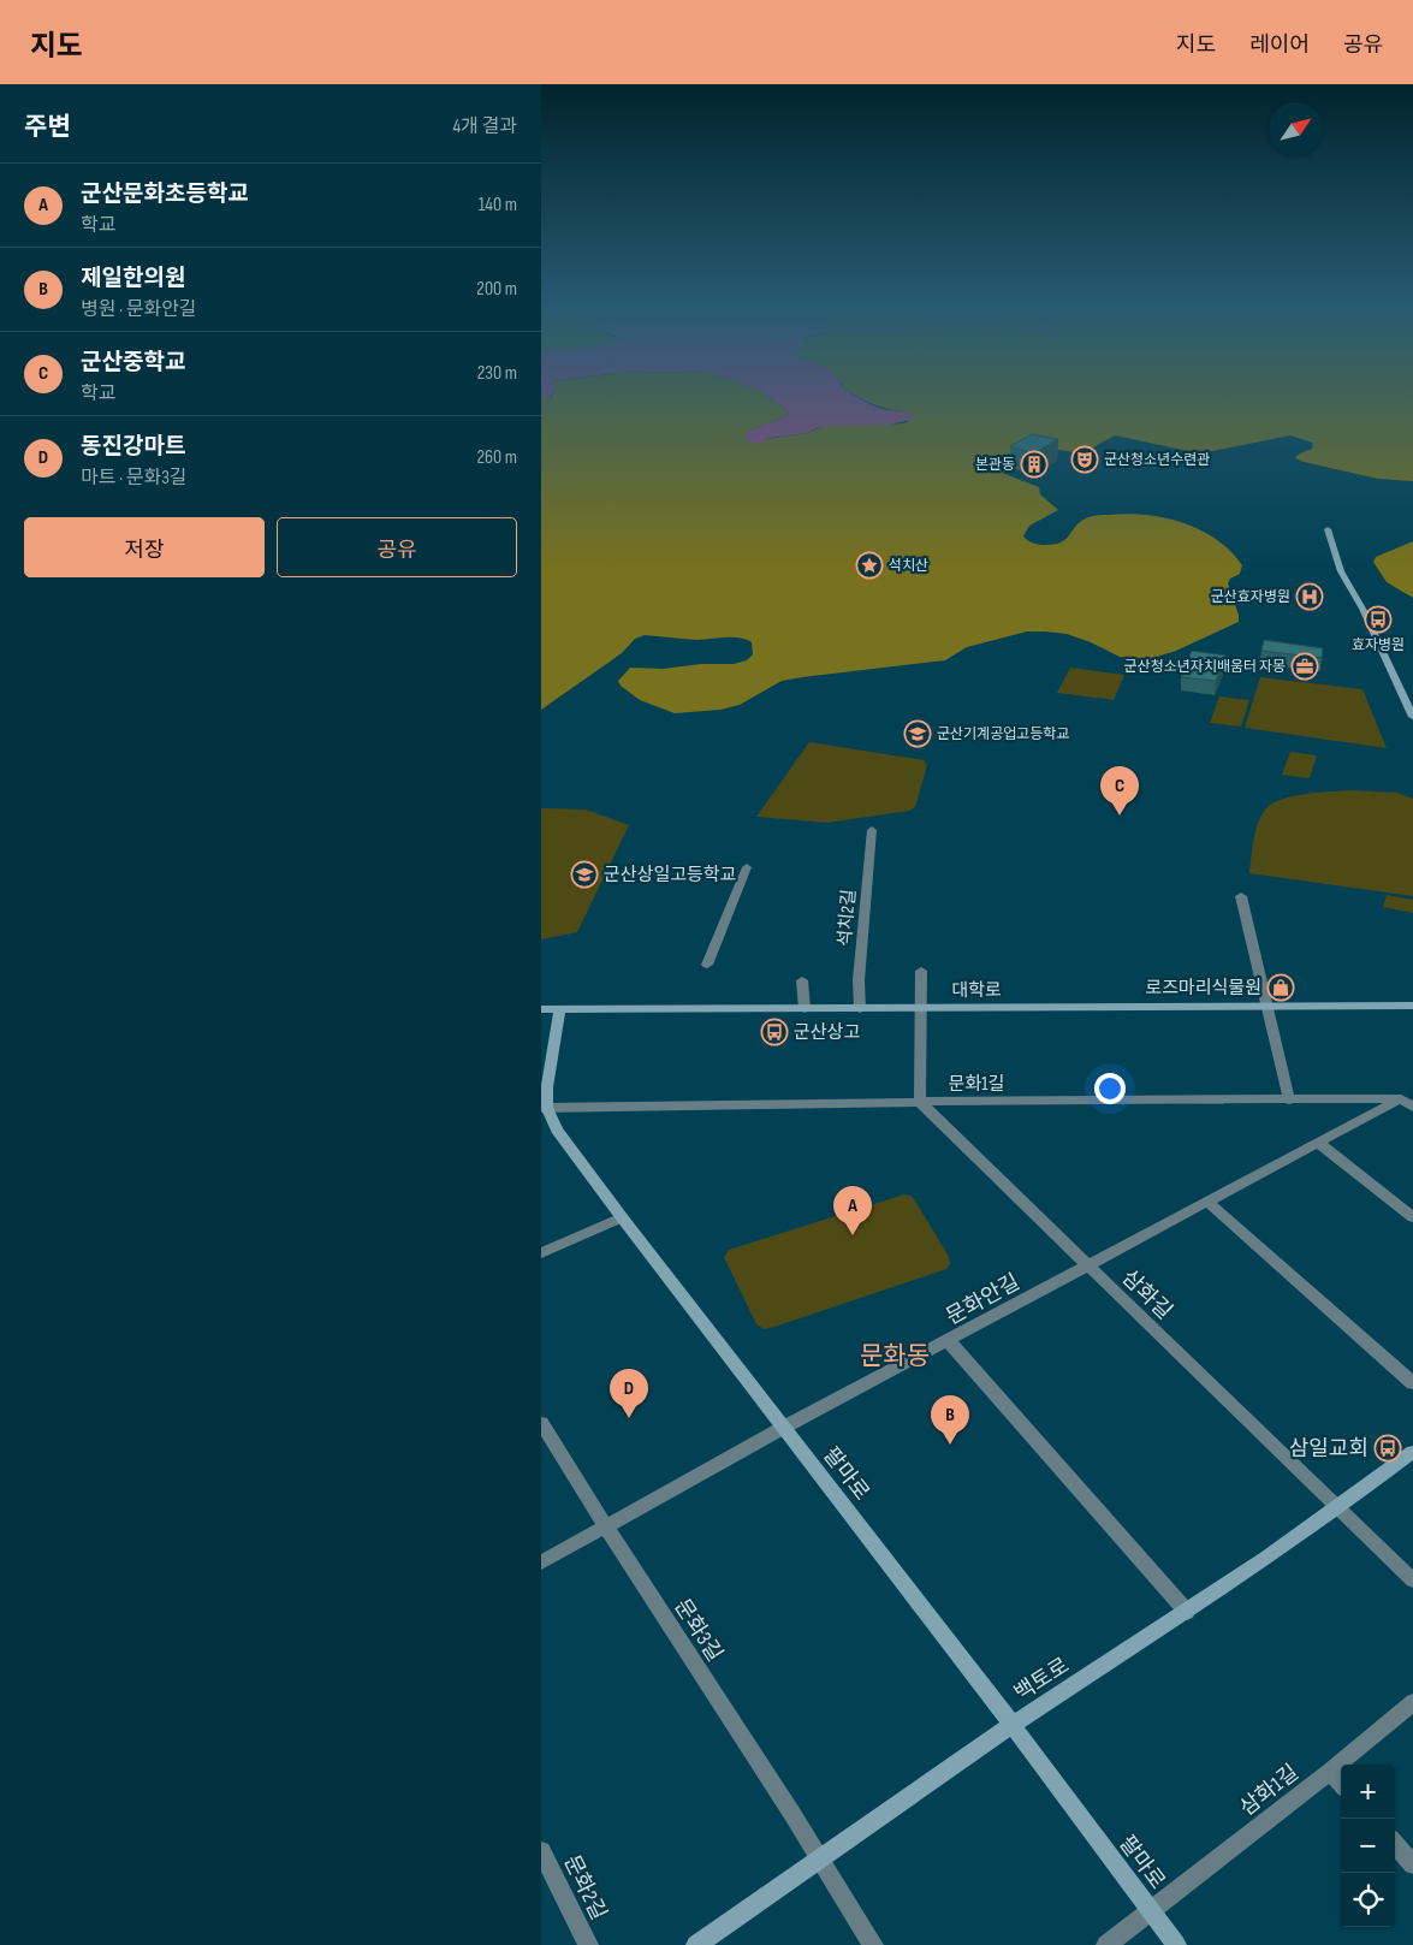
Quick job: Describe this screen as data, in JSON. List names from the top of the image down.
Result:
{
  "streets": {
    "street": [
      "석치2길",
      "대학로",
      "문화1길",
      "삼화길",
      "문화안길",
      "팔마로",
      "문화3길",
      "백토로",
      "삼화1길",
      "문화2길"
    ]
  },
  "crossings": [
    ["석치2길", "대학로"],
    ["문화1길", "삼화길"],
    ["문화1길", "문화안길"],
    ["문화1길", "팔마로"],
    ["삼화길", "문화안길"],
    ["삼화길", "백토로"],
    ["문화안길", "팔마로"],
    ["문화안길", "문화3길"],
    ["팔마로", "백토로"],
    ["팔마로", "삼화1길"],
    ["문화3길", "백토로"]
  ],
  "districts": ["문화동"],
  "places": {
    "theatre": ["군산청소년수련관"],
    "building": ["본관동"],
    "place": ["석치산"],
    "hospital": ["군산효자병원"],
    "bus stop": ["효자병원", "군산상고", "삼일교회"],
    "office": ["군산청소년자치배움터 자몽"],
    "school or university": ["군산기계공업고등학교", "군산상일고등학교"],
    "shop": ["로즈마리식물원"]
  },
  "north": "top right",
  "page": {
    "header": "지도",
    "nav": ["지도", "레이어", "공유"],
    "heading": ["주변", "4개 결과"],
    "list": [
      {
        "mark": "A",
        "name": "군산문화초등학교",
        "note": "학교",
        "value": "140 m"
      },
      {
        "mark": "B",
        "name": "제일한의원",
        "note": "병원 · 문화안길",
        "value": "200 m"
      },
      {
        "mark": "C",
        "name": "군산중학교",
        "note": "학교",
        "value": "230 m"
      },
      {
        "mark": "D",
        "name": "동진강마트",
        "note": "마트 · 문화3길",
        "value": "260 m"
      }
    ],
    "buttons": ["저장", "공유"],
    "pins": [
      "C",
      "A",
      "D",
      "B"
    ],
    "map_buttons": ["+", "−"]
  }
}
